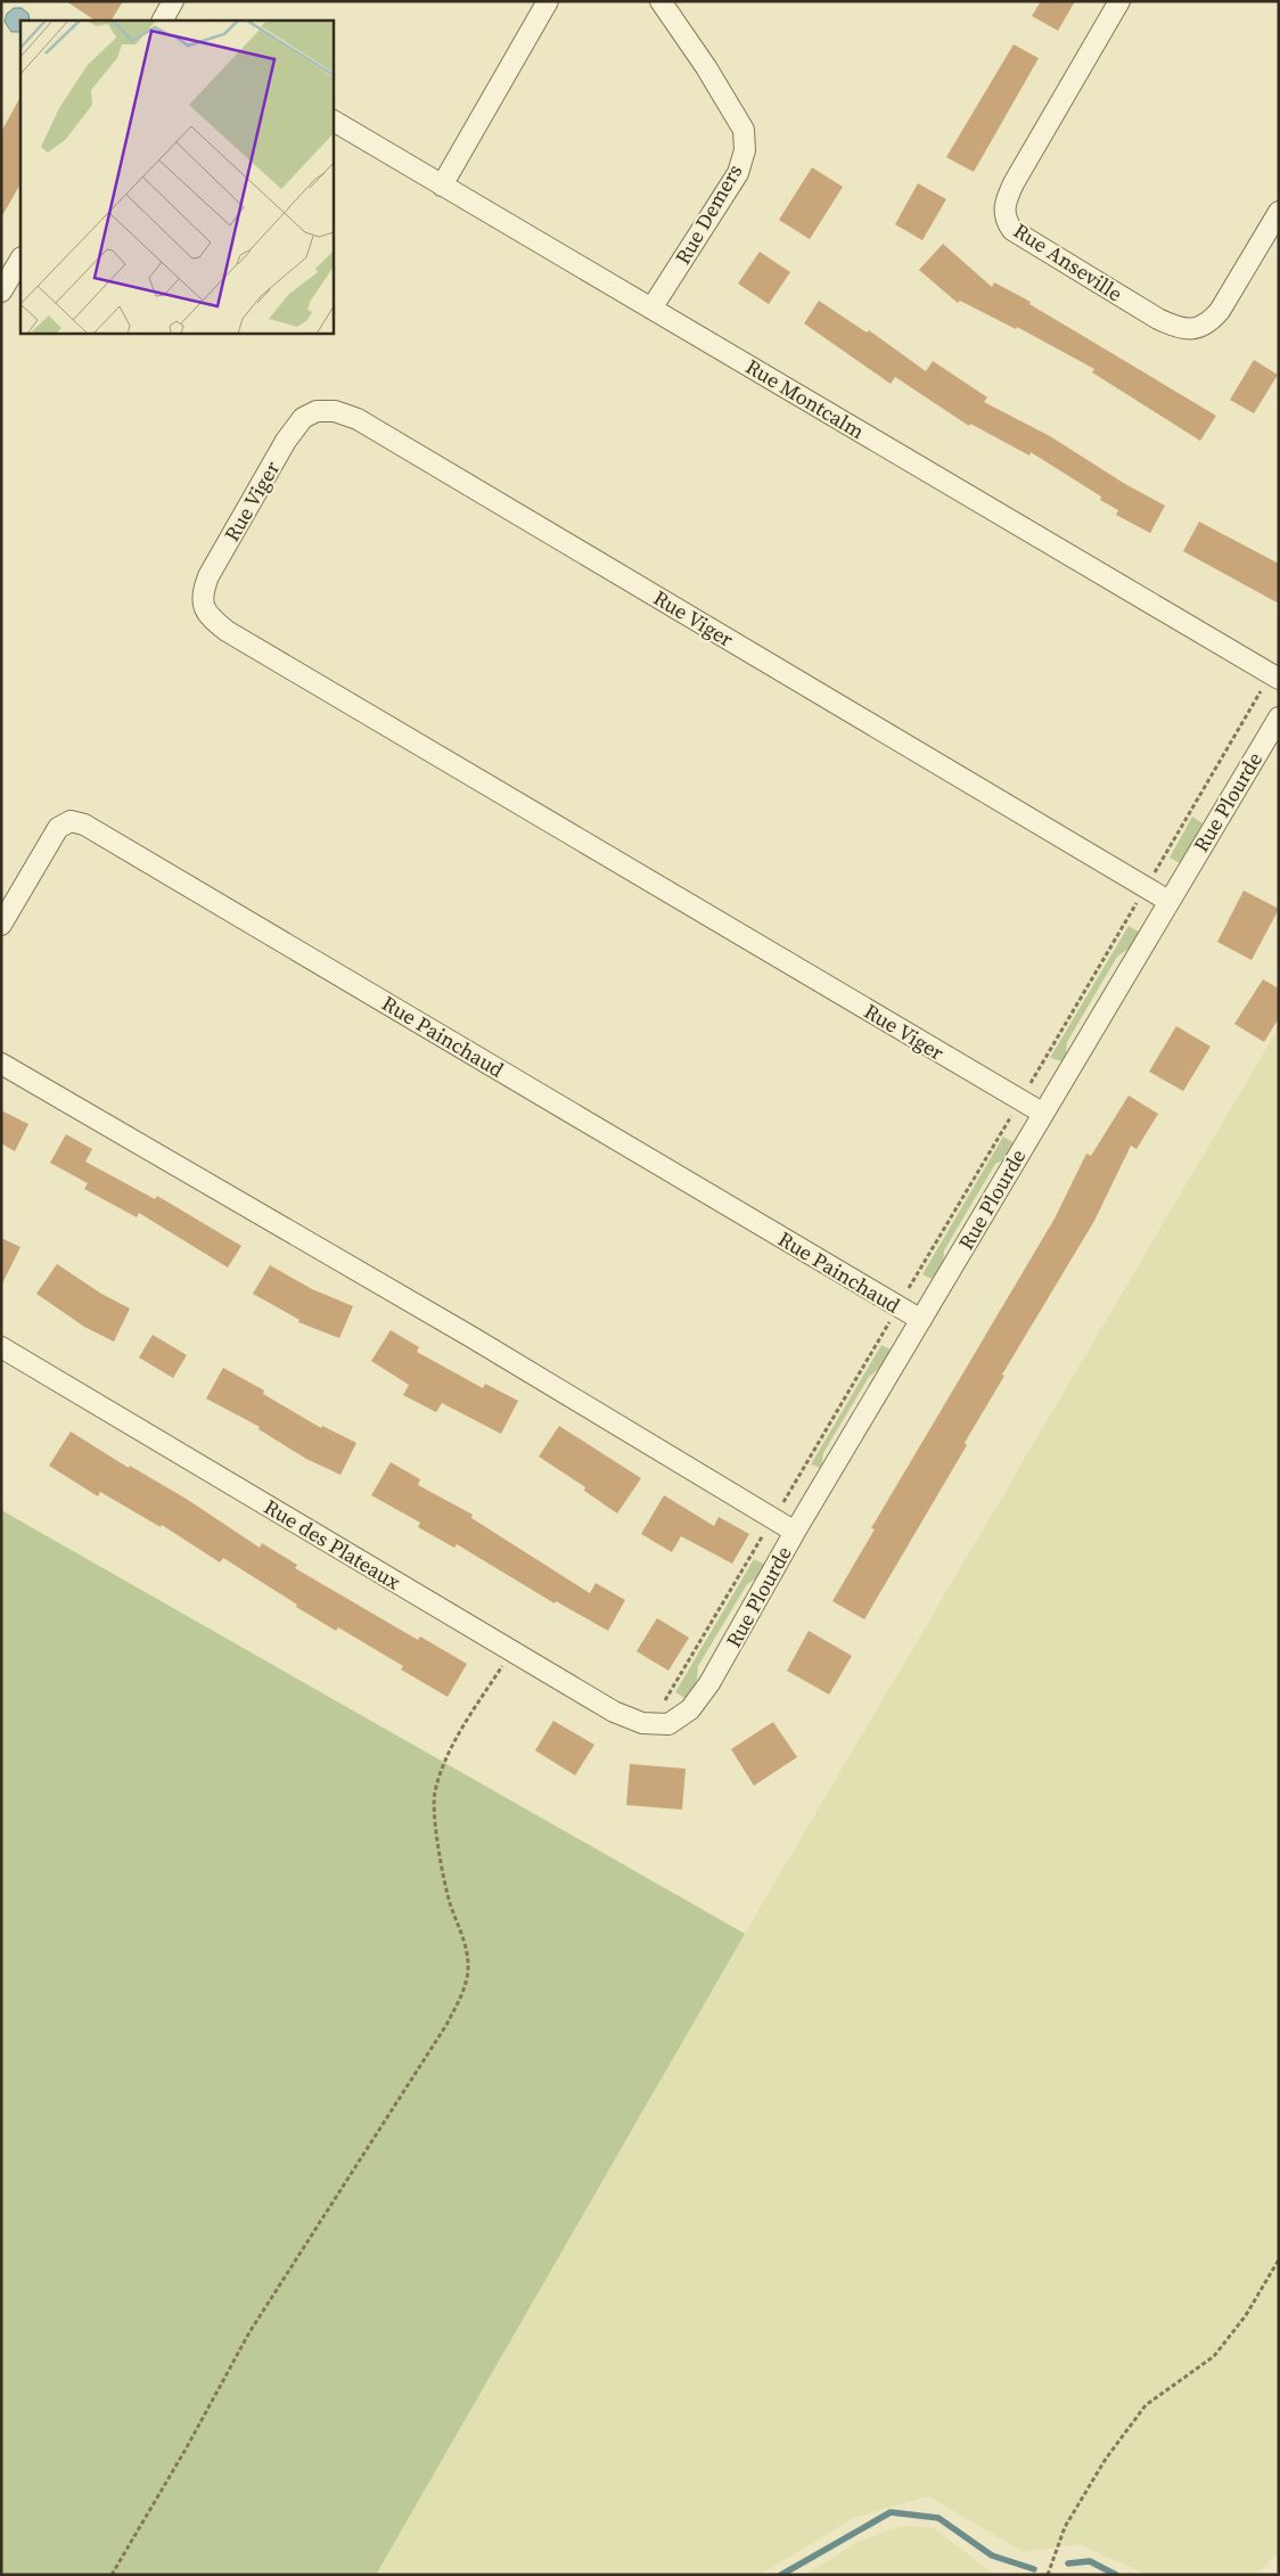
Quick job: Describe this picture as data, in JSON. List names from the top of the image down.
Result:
{
  "streets": {
    "street": [
      "Rue Demers",
      "Rue Anseville",
      "Rue Montcalm",
      "Rue Viger",
      "Rue Plourde",
      "Rue Painchaud",
      "Rue des Plateaux"
    ]
  },
  "crossings": [
    ["Rue Demers", "Rue Montcalm"],
    ["Rue Viger", "Rue Plourde"],
    ["Rue Plourde", "Rue Painchaud"],
    ["Rue Plourde", "Rue des Plateaux"]
  ]
}
